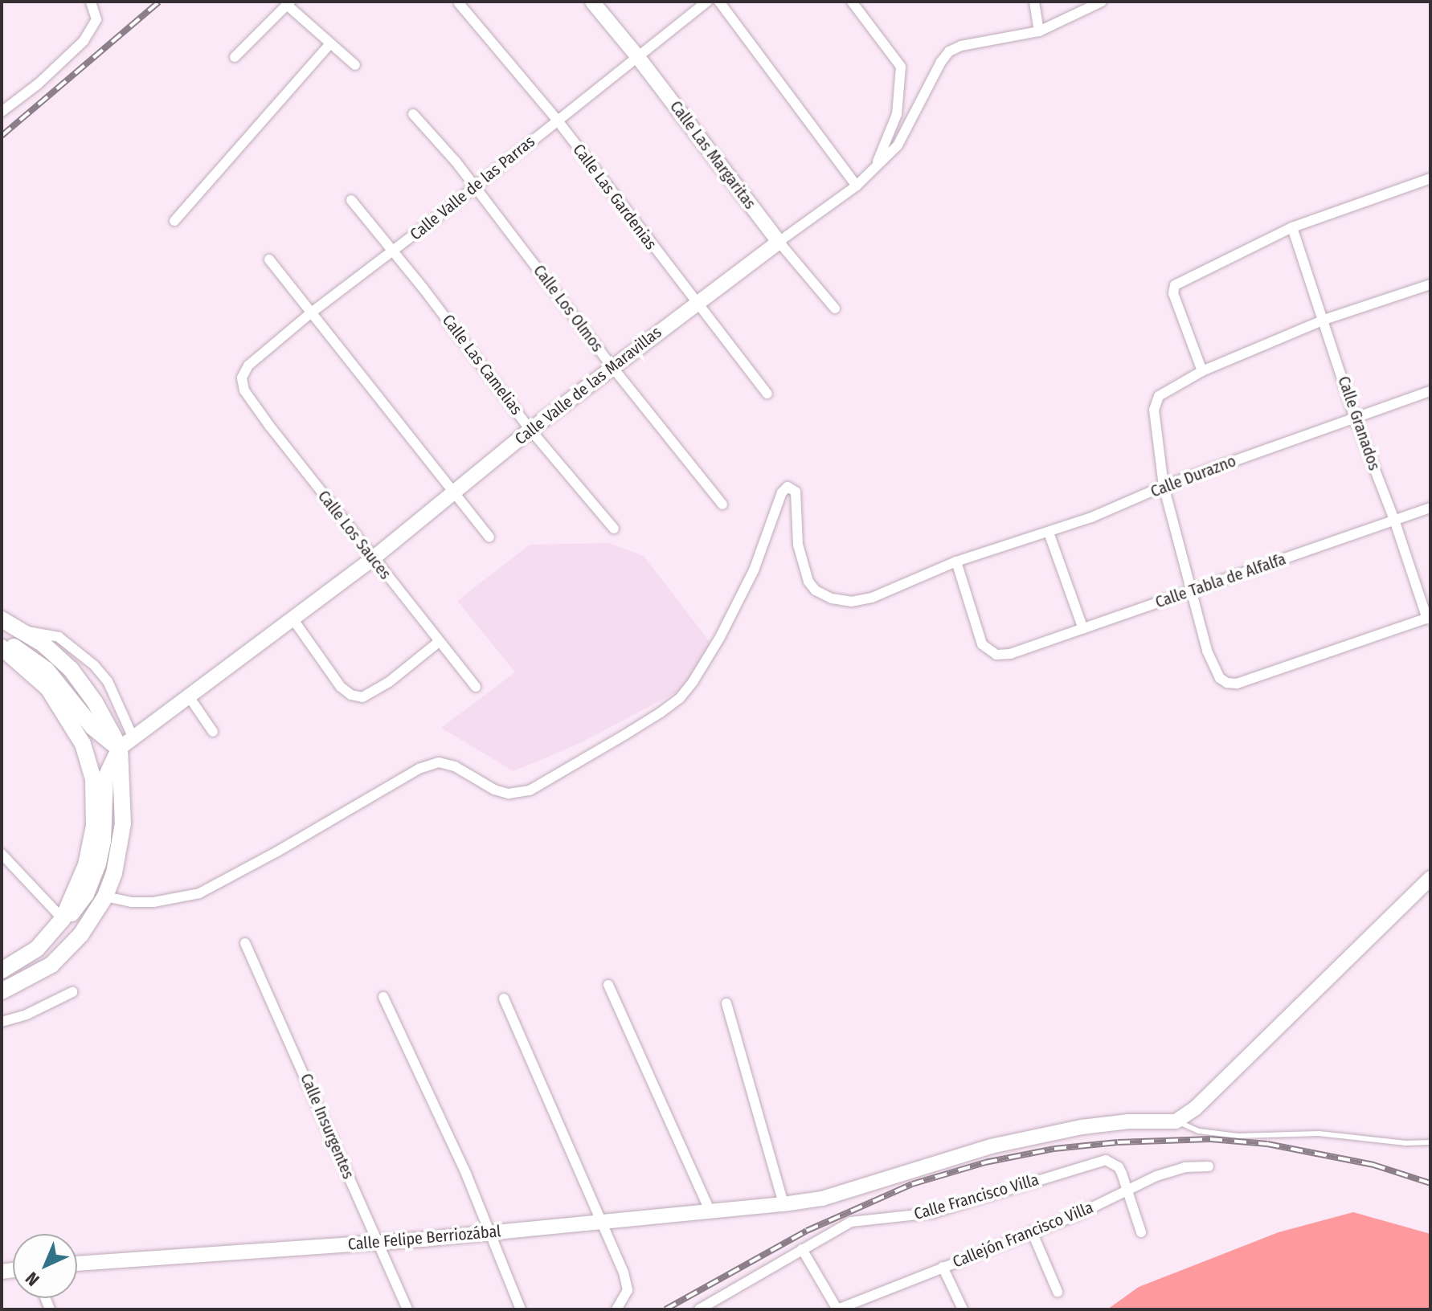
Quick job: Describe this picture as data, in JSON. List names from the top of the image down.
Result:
{
  "streets": {
    "street": [
      "Calle Las Margaritas",
      "Calle Valle de las Parras",
      "Calle Las Gardenias",
      "Calle Los Olmos",
      "Calle Las Camelias",
      "Calle Valle de las Maravillas",
      "Calle Granados",
      "Calle Durazno",
      "Calle Los Sauces",
      "Calle Tabla de Alfalfa",
      "Calle Insurgentes",
      "Calle Francisco Villa",
      "Callejón Francisco Villa",
      "Calle Felipe Berriozábal"
    ]
  },
  "crossings": [
    ["Calle Las Margaritas", "Calle Valle de las Parras"],
    ["Calle Las Margaritas", "Calle Valle de las Maravillas"],
    ["Calle Valle de las Parras", "Calle Las Gardenias"],
    ["Calle Valle de las Parras", "Calle Los Olmos"],
    ["Calle Valle de las Parras", "Calle Las Camelias"],
    ["Calle Valle de las Parras", "Calle Los Sauces"],
    ["Calle Las Gardenias", "Calle Valle de las Maravillas"],
    ["Calle Los Olmos", "Calle Valle de las Maravillas"],
    ["Calle Las Camelias", "Calle Valle de las Maravillas"],
    ["Calle Valle de las Maravillas", "Calle Los Sauces"],
    ["Calle Granados", "Calle Durazno"],
    ["Calle Granados", "Calle Tabla de Alfalfa"],
    ["Calle Durazno", "Calle Tabla de Alfalfa"],
    ["Calle Insurgentes", "Calle Felipe Berriozábal"],
    ["Calle Francisco Villa", "Callejón Francisco Villa"]
  ],
  "north": "bottom left"
}
